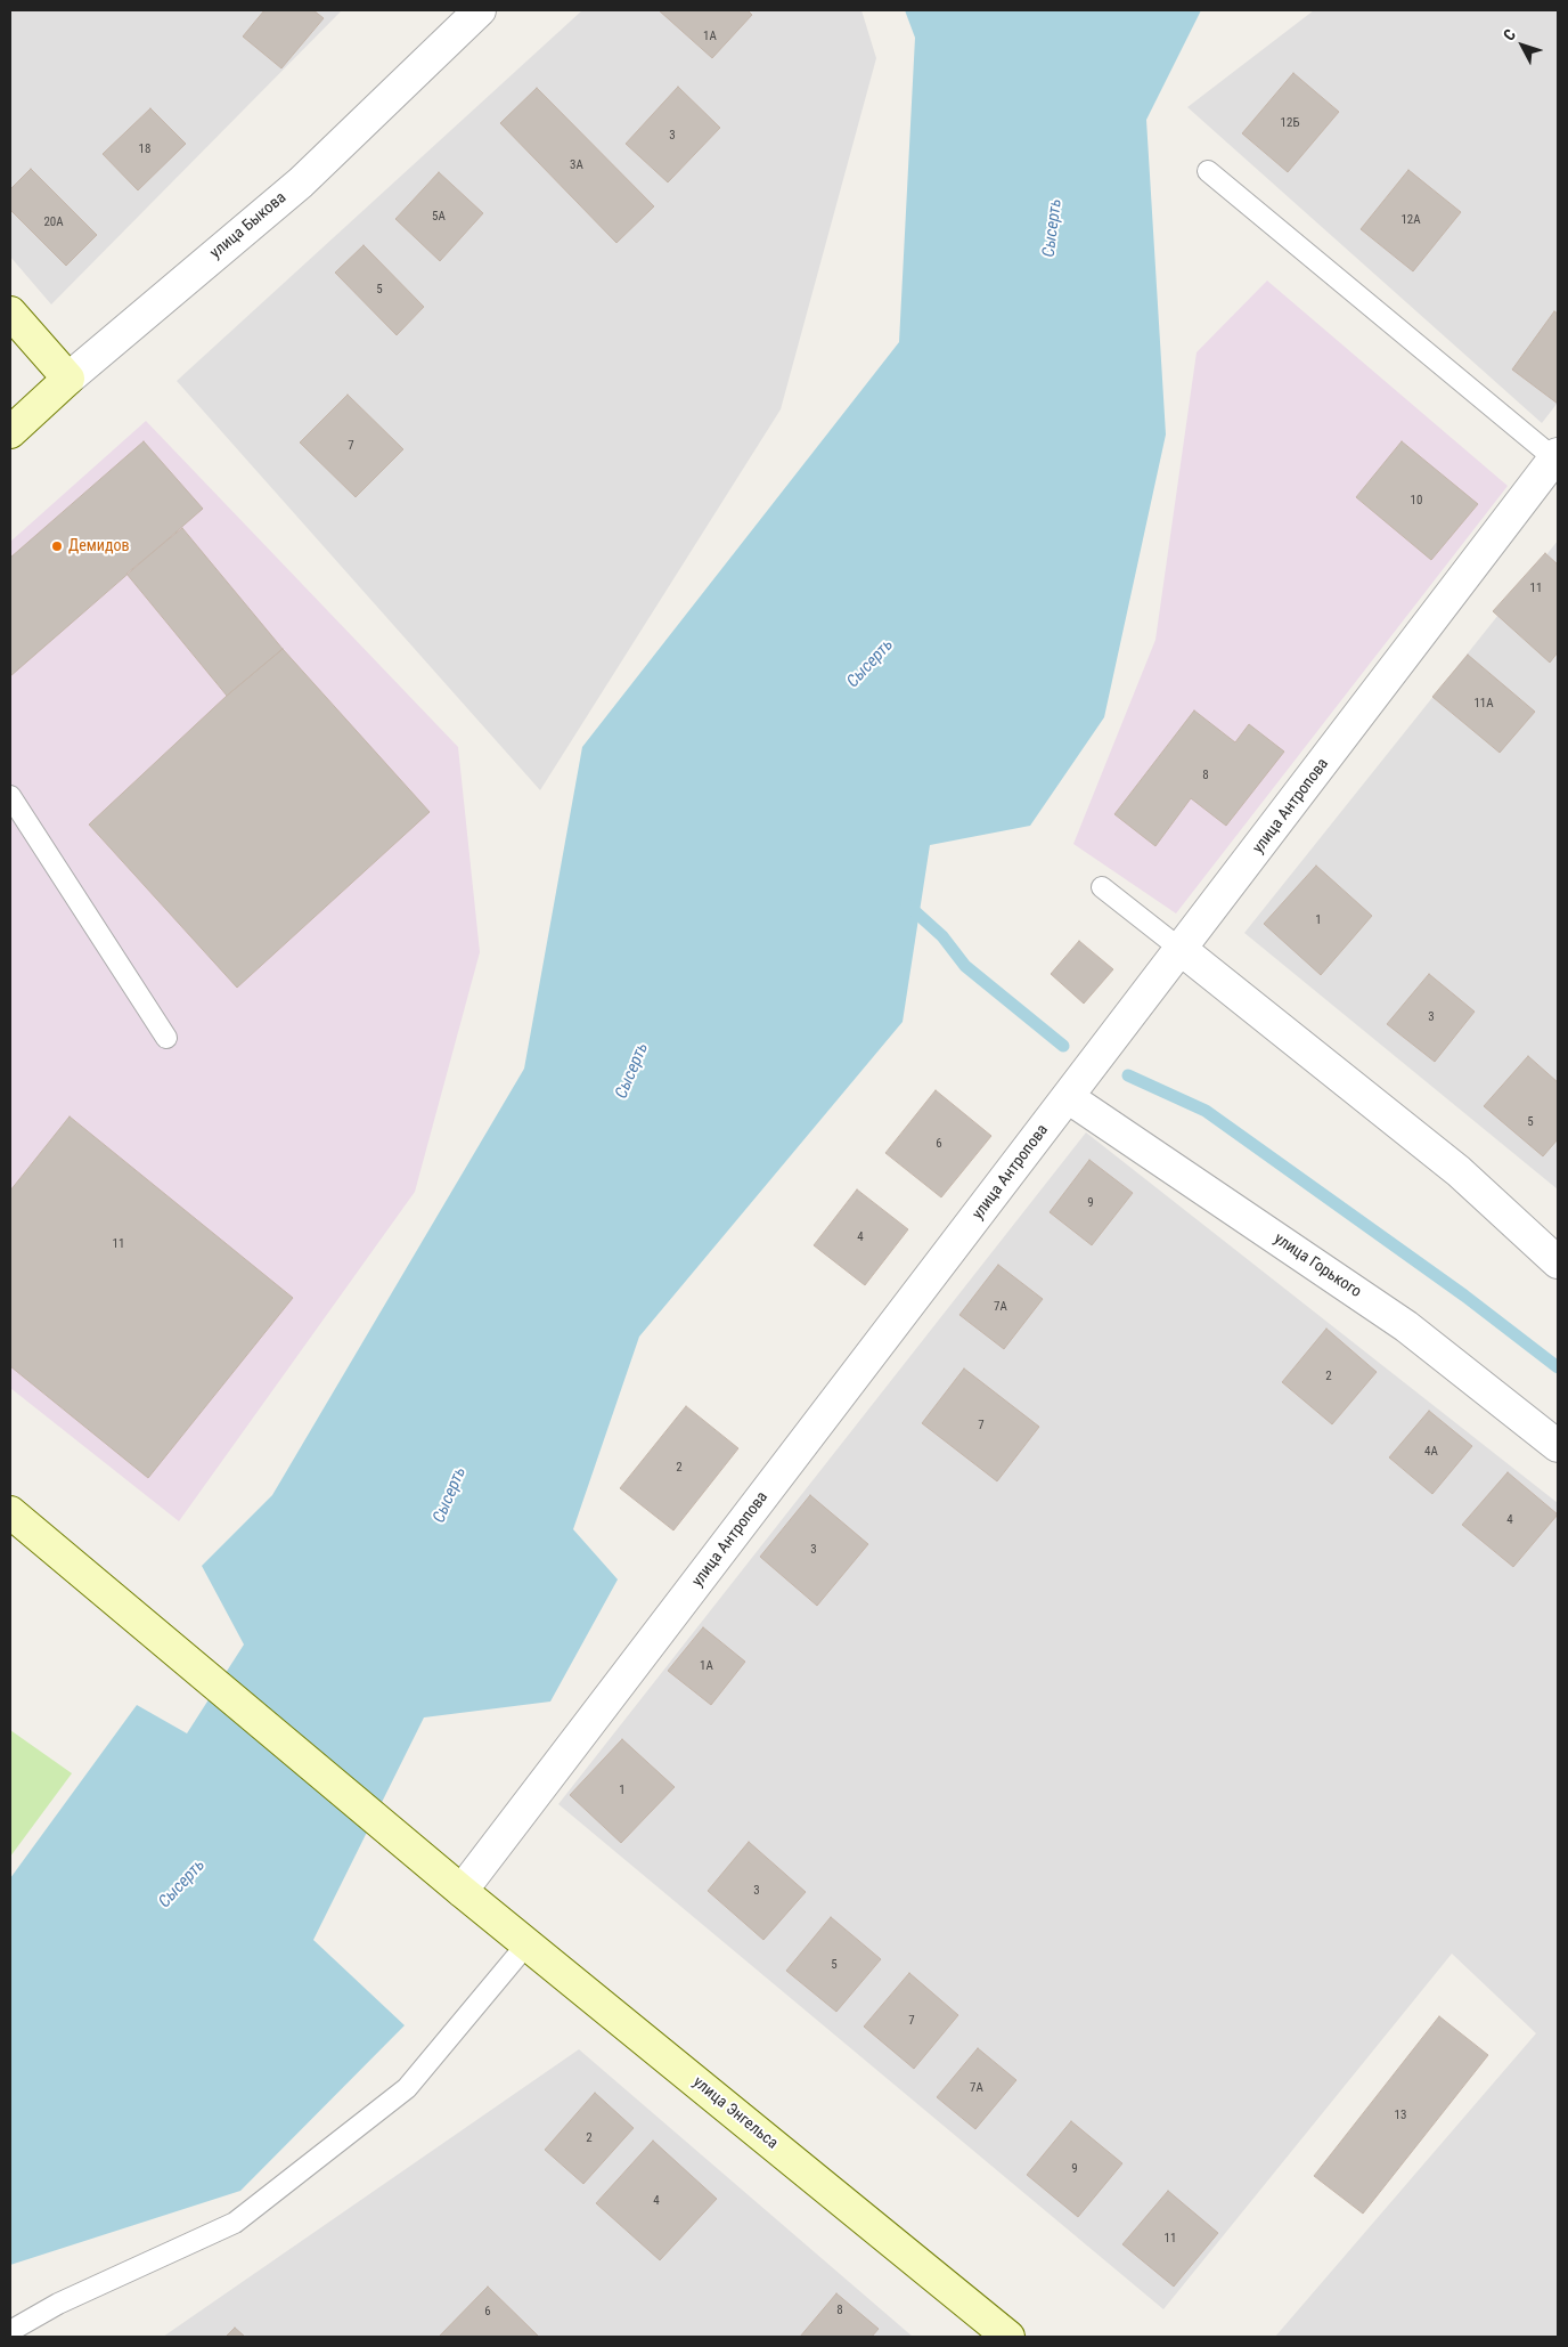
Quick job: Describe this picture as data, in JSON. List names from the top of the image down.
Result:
{
  "streets": {
    "street": [
      "улица Быкова",
      "улица Антропова",
      "улица Горького",
      "улица Энгельса"
    ]
  },
  "crossings": [
    ["улица Антропова", "улица Горького"],
    ["улица Антропова", "улица Энгельса"]
  ],
  "water": ["Сысерть"],
  "places": ["Демидов"],
  "house_numbers": [
    "1А",
    "12Б",
    "3",
    "18",
    "3А",
    "5А",
    "12А",
    "20А",
    "5",
    "7",
    "10",
    "11",
    "11А",
    "8",
    "1",
    "3",
    "5",
    "6",
    "9",
    "4",
    "11",
    "7А",
    "2",
    "7",
    "4А",
    "2",
    "4",
    "3",
    "1А",
    "1",
    "3",
    "5",
    "7",
    "7А",
    "13",
    "2",
    "9",
    "4",
    "11",
    "8",
    "6"
  ],
  "north": "top left"
}
